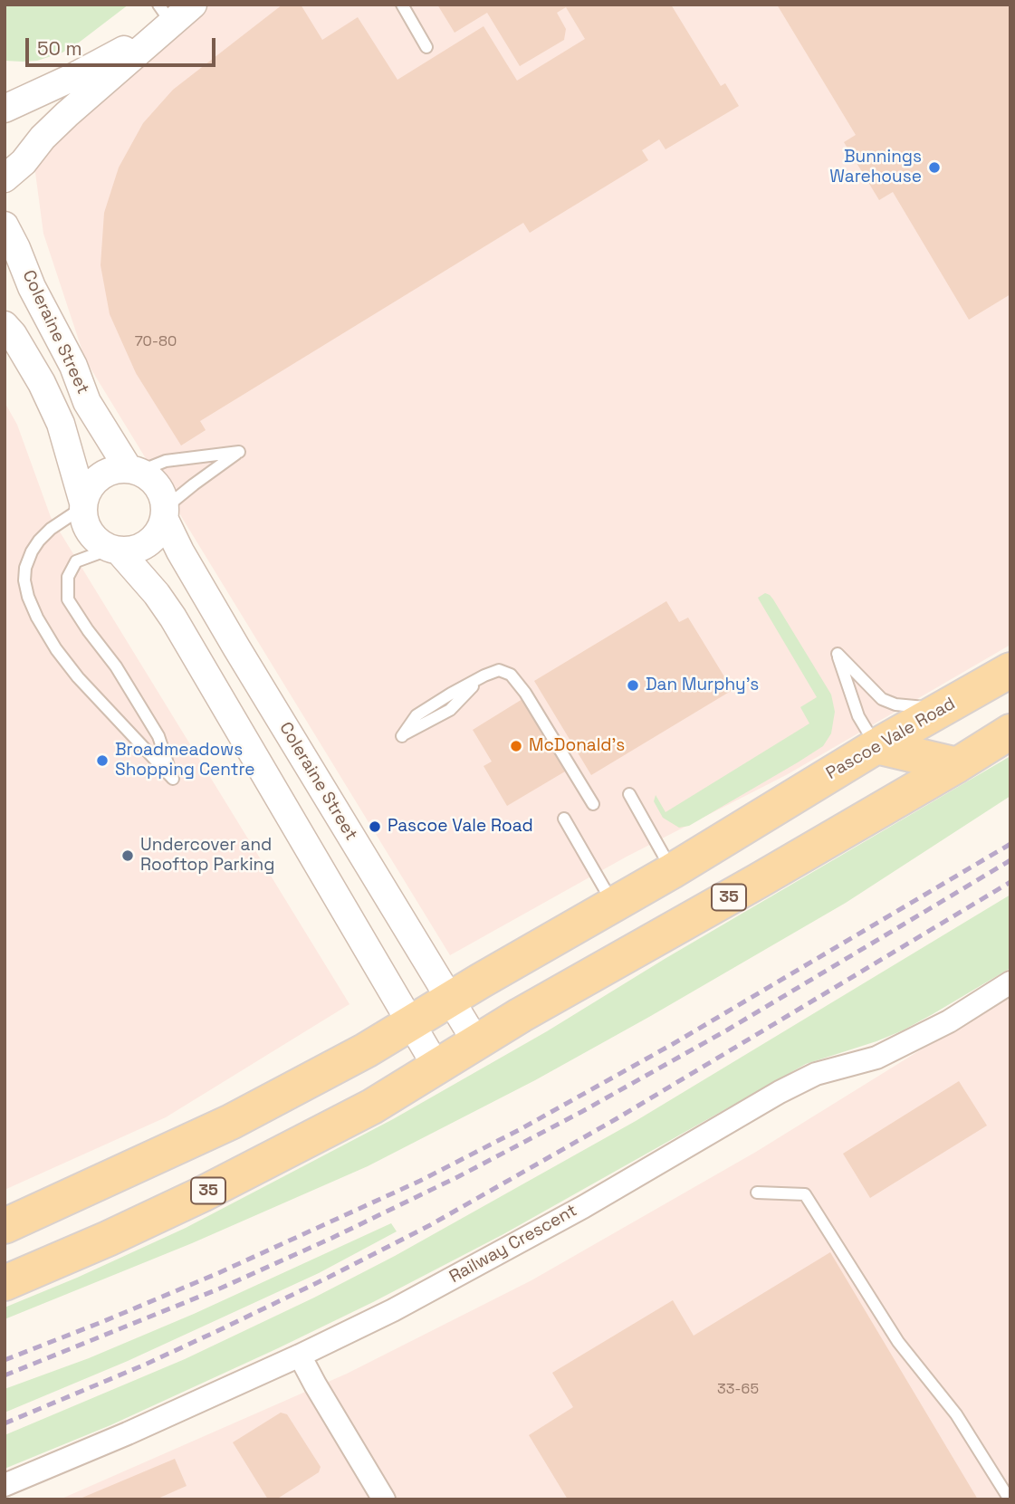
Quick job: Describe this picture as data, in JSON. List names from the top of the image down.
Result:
{
  "streets": {
    "main road": ["Pascoe Vale Road", "35"],
    "street": ["Coleraine Street", "Railway Crescent"]
  },
  "crossings": [
    ["Coleraine Street", "Pascoe Vale Road"],
    ["Coleraine Street", "35"]
  ],
  "places": [
    "Bunnings Warehouse",
    "Dan Murphy's",
    "McDonald's",
    "Broadmeadows Shopping Centre",
    "Pascoe Vale Road",
    "Undercover and Rooftop Parking"
  ],
  "house_numbers": ["70-80", "33-65"],
  "scale_bar": "50 m"
}
